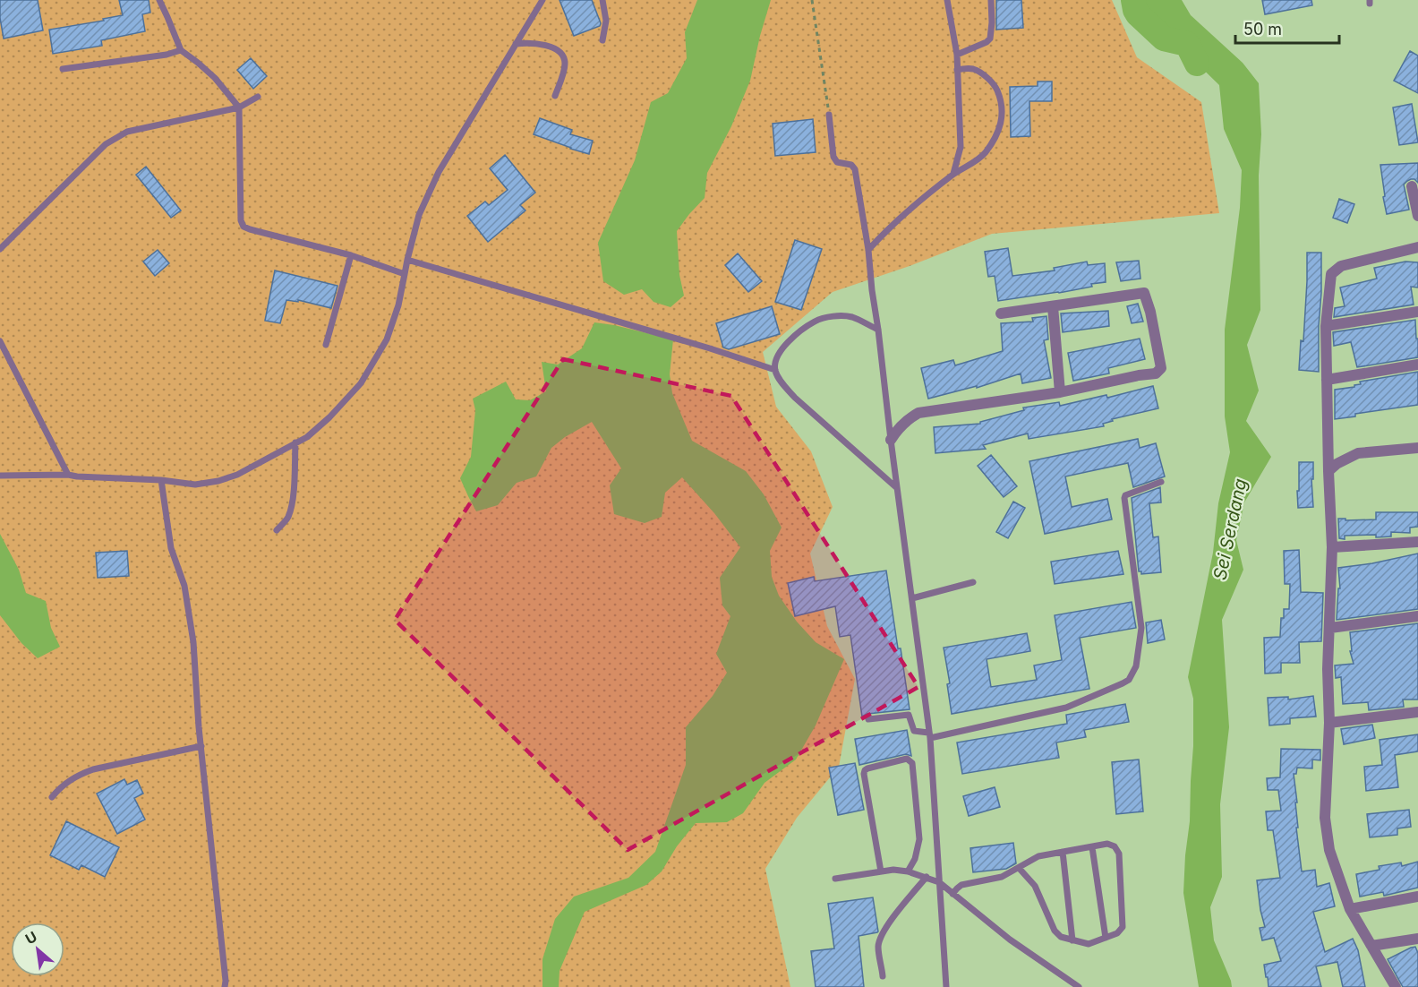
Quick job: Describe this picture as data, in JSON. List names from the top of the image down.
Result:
{
  "water": ["Sei Serdang"],
  "scale_bar": "50 m",
  "north": "top left"
}
